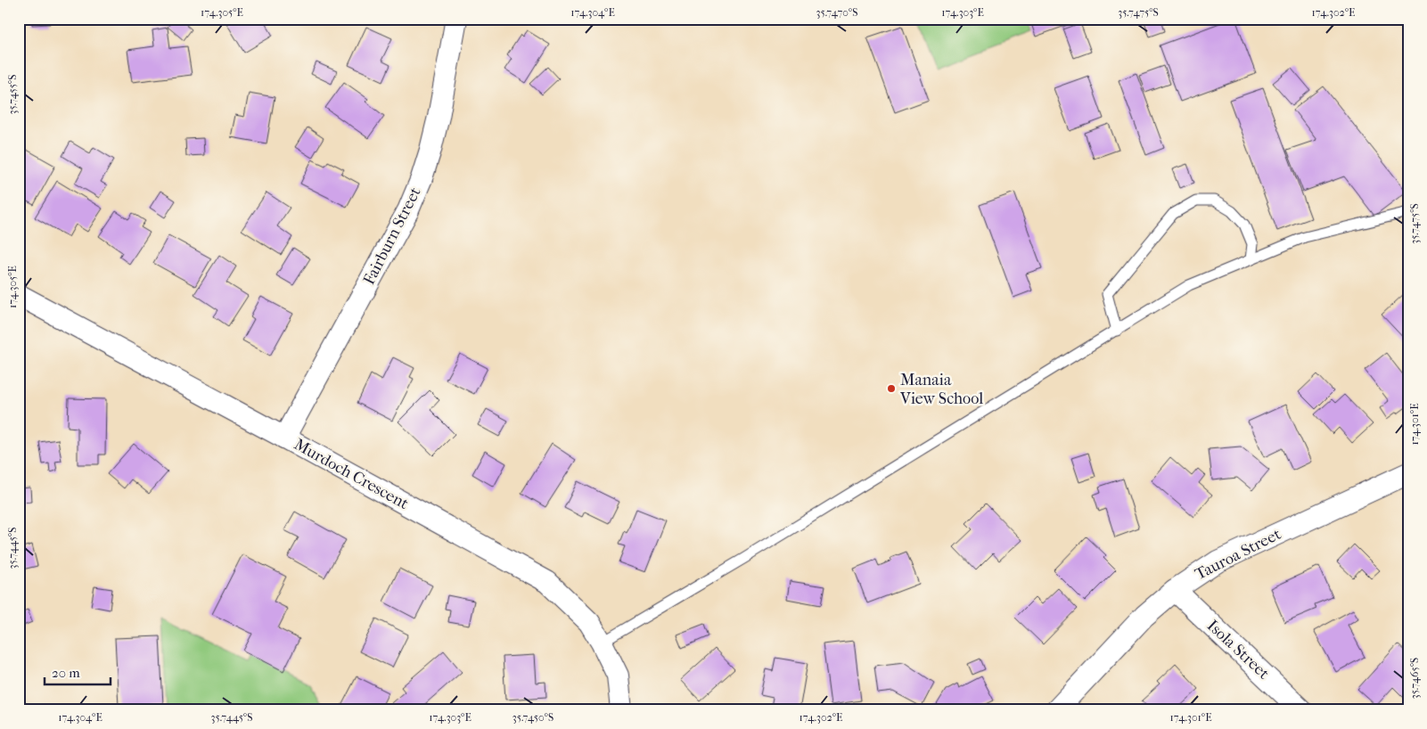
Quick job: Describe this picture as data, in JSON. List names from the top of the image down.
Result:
{
  "streets": {
    "street": [
      "Fairburn Street",
      "Murdoch Crescent",
      "Tauroa Street",
      "Isola Street"
    ]
  },
  "crossings": [
    ["Fairburn Street", "Murdoch Crescent"],
    ["Tauroa Street", "Isola Street"]
  ],
  "places": ["Manaia View School"],
  "scale_bar": "20 m",
  "coordinates": [
    "174.305°E",
    "174.304°E",
    "35.7470°S",
    "174.303°E",
    "35.7475°S",
    "174.302°E",
    "35.7455°S",
    "174.301°E",
    "35.7445°S",
    "35.7465°S",
    "35.7450°S"
  ]
}
